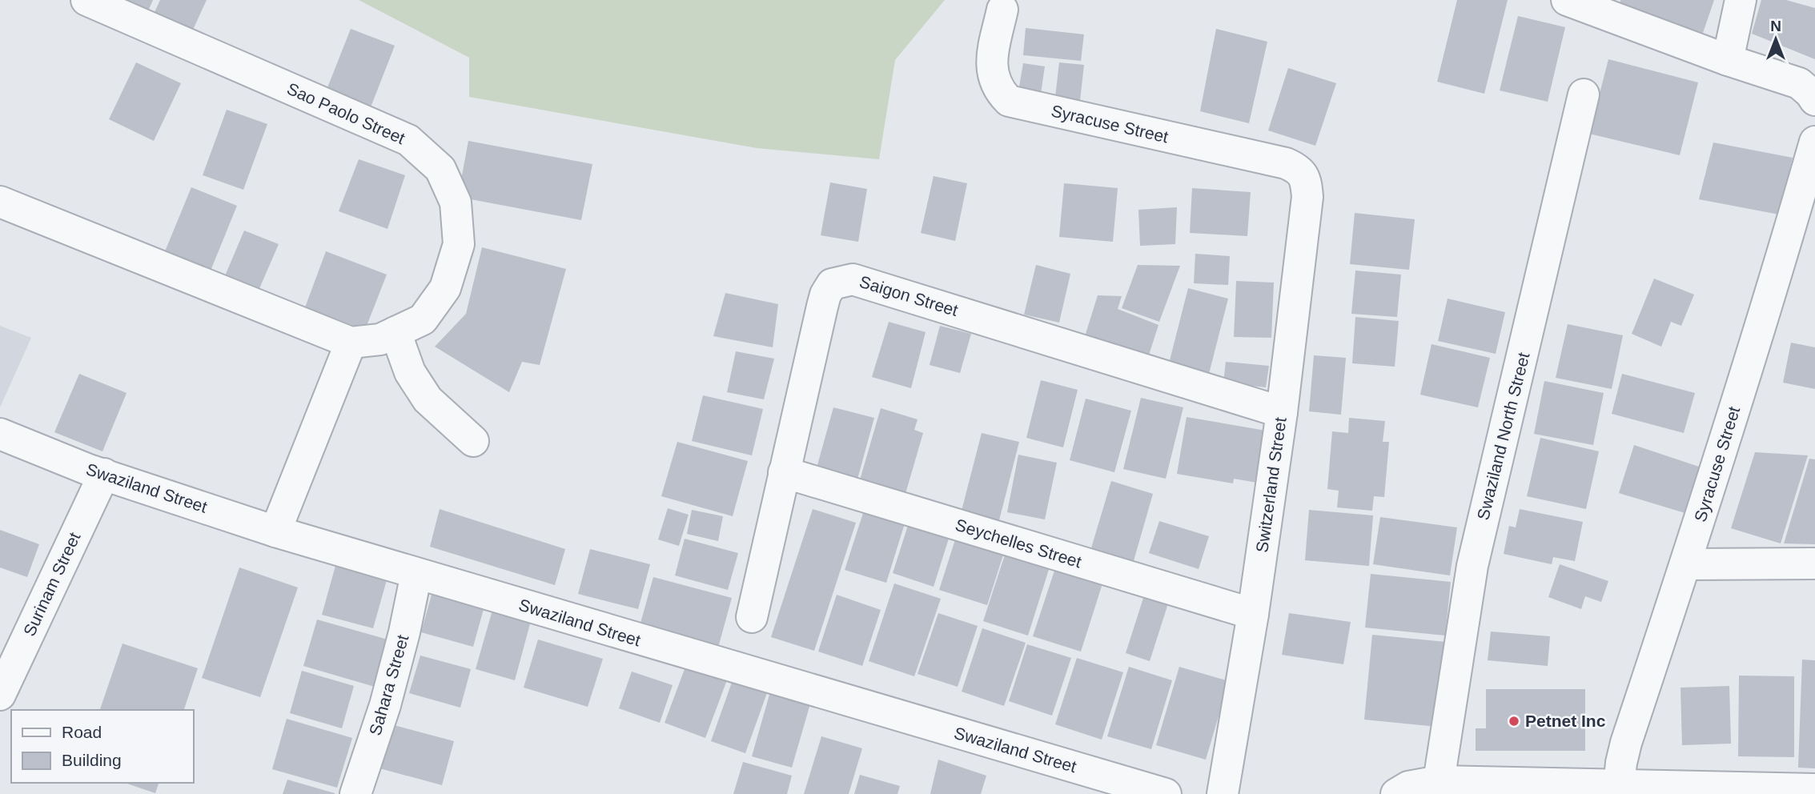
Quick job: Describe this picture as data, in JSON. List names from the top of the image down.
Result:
{
  "streets": {
    "street": [
      "Sao Paolo Street",
      "Syracuse Street",
      "Saigon Street",
      "Swaziland North Street",
      "Switzerland Street",
      "Swaziland Street",
      "Seychelles Street",
      "Surinam Street",
      "Sahara Street"
    ]
  },
  "crossings": [
    ["Syracuse Street", "Switzerland Street"],
    ["Saigon Street", "Switzerland Street"],
    ["Saigon Street", "Seychelles Street"],
    ["Switzerland Street", "Seychelles Street"],
    ["Swaziland Street", "Surinam Street"],
    ["Swaziland Street", "Sahara Street"]
  ],
  "places": ["Petnet Inc"],
  "legend": ["Road", "Building"],
  "north": "top"
}
